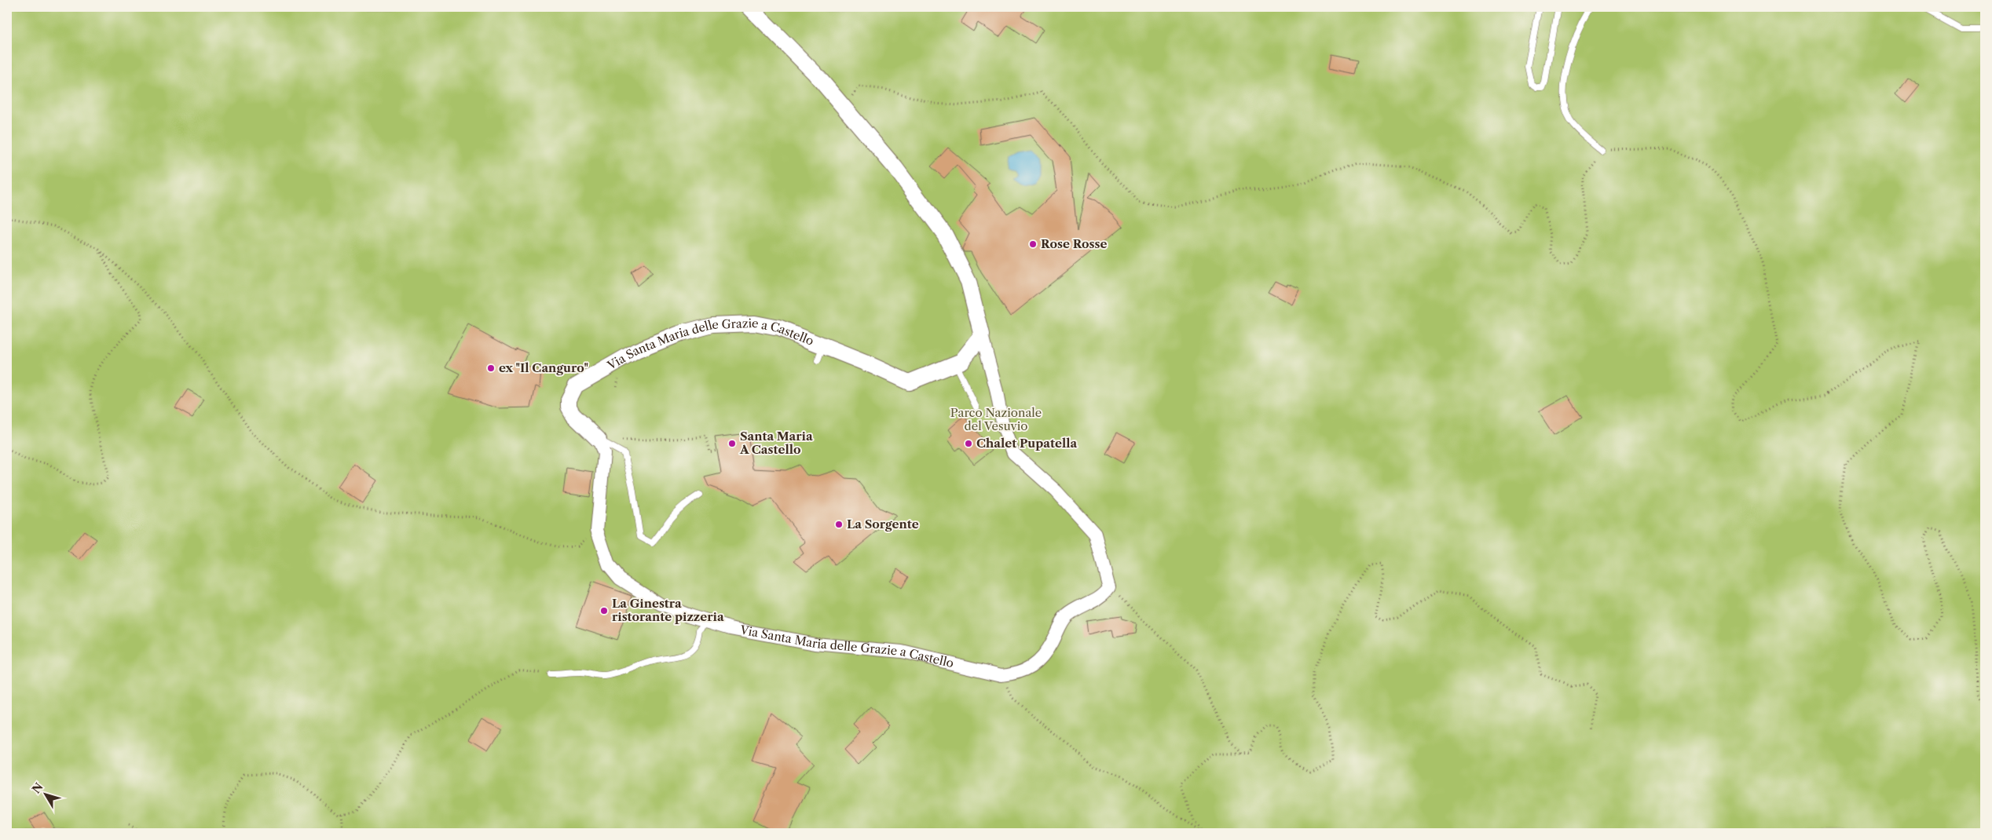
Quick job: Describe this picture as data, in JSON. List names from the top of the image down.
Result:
{
  "streets": {
    "street": ["Via Santa Maria delle Grazie a Castello"]
  },
  "parks": ["Parco Nazionale del Vesuvio"],
  "places": [
    "Rose Rosse",
    "ex \"Il Canguro\"",
    "Santa Maria A Castello",
    "Chalet Pupatella",
    "La Sorgente",
    "La Ginestra ristorante pizzeria"
  ],
  "north": "top left"
}
